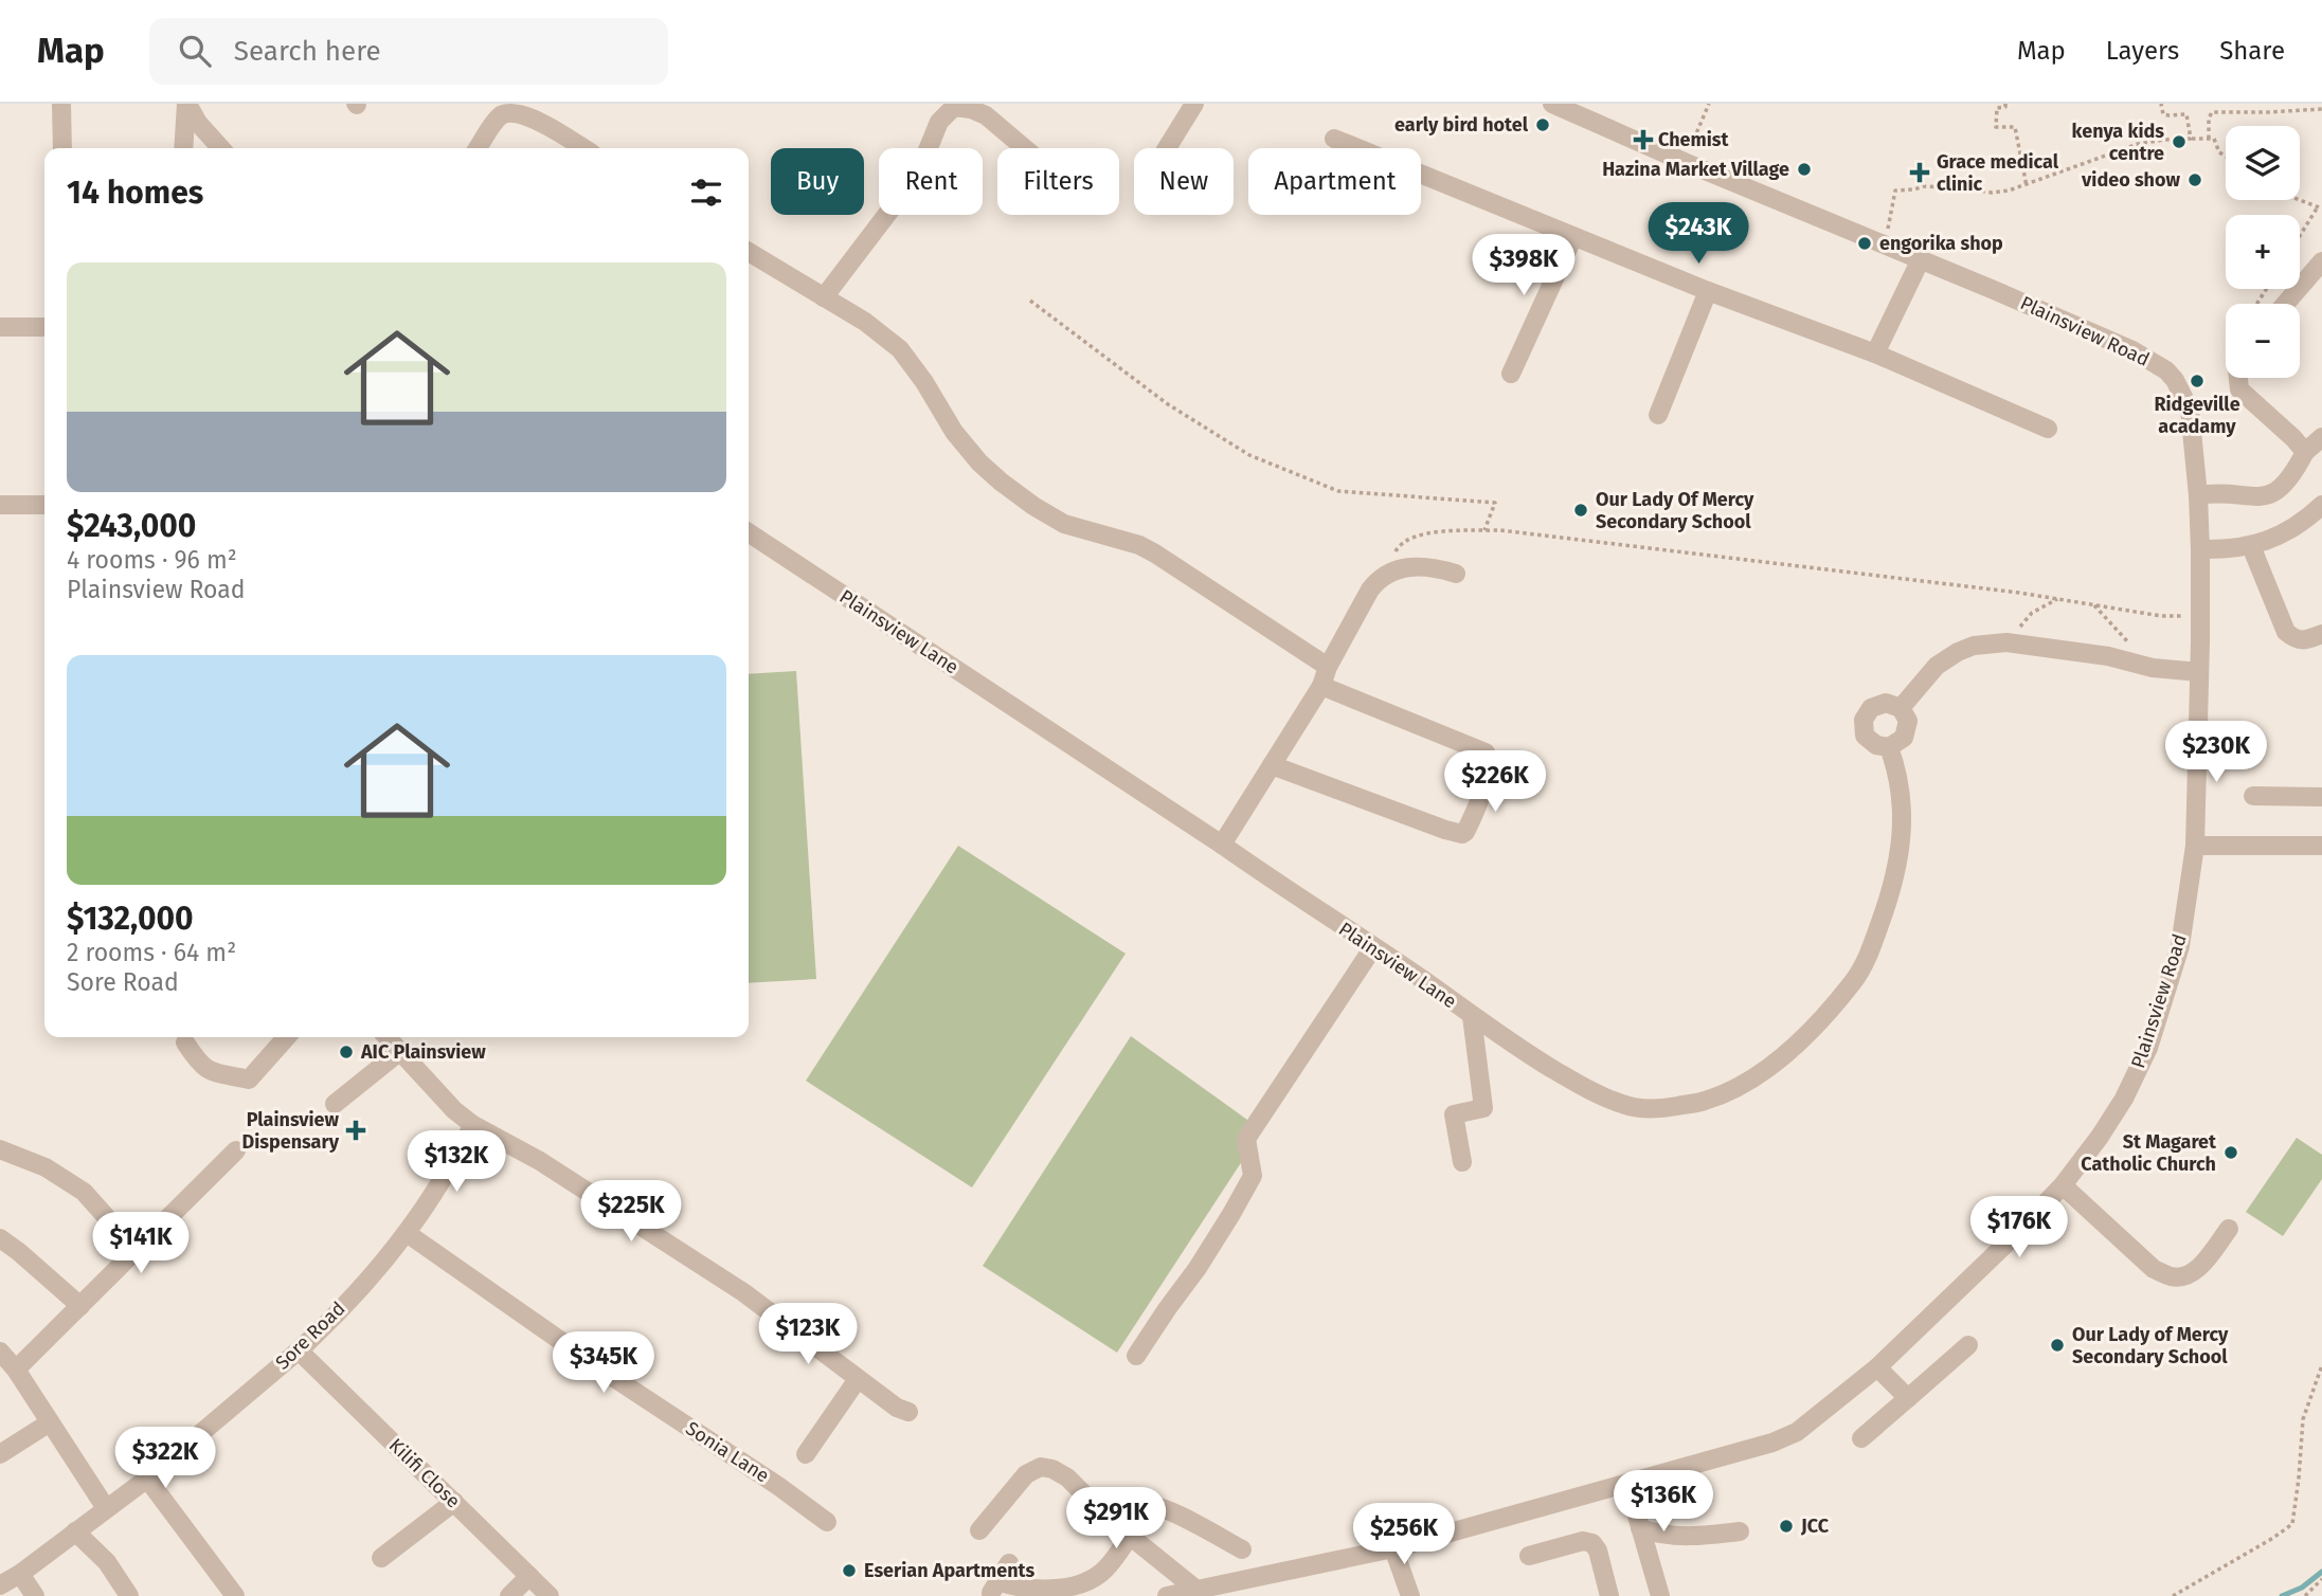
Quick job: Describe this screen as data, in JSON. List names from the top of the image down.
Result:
{
  "streets": {
    "street": [
      "Plainsview Road",
      "Plainsview Lane",
      "Sore Road",
      "Sonia Lane",
      "Kilifi Close"
    ]
  },
  "crossings": [
    ["Sore Road", "Sonia Lane"],
    ["Sore Road", "Kilifi Close"]
  ],
  "places": {
    "other": [
      "early bird hotel",
      "kenya kids centre",
      "Hazina Market Village",
      "video show",
      "engorika shop",
      "Ridgeville acadamy",
      "Our Lady Of Mercy Secondary School",
      "AIC Plainsview",
      "St Magaret Catholic Church",
      "Our Lady of Mercy Secondary School",
      "JCC",
      "Eserian Apartments"
    ],
    "health": ["Chemist", "Grace medical clinic", "Plainsview Dispensary"]
  },
  "page": {
    "header": "Map",
    "search": "Search here",
    "nav": ["Map", "Layers", "Share"],
    "map_buttons": ["+", "−"],
    "chip": [
      "Buy",
      "Rent",
      "Filters",
      "New",
      "Apartment"
    ],
    "heading": "14 homes",
    "price": [
      "$243K",
      "$398K",
      "$230K",
      "$226K",
      "$132K",
      "$225K",
      "$176K",
      "$141K",
      "$123K",
      "$345K",
      "$322K",
      "$136K",
      "$291K",
      "$256K"
    ],
    "list": [
      {
        "name": "$243,000",
        "note": "4 rooms · 96 m² · Plainsview Road"
      },
      {
        "name": "$132,000",
        "note": "2 rooms · 64 m² · Sore Road"
      }
    ]
  }
}
